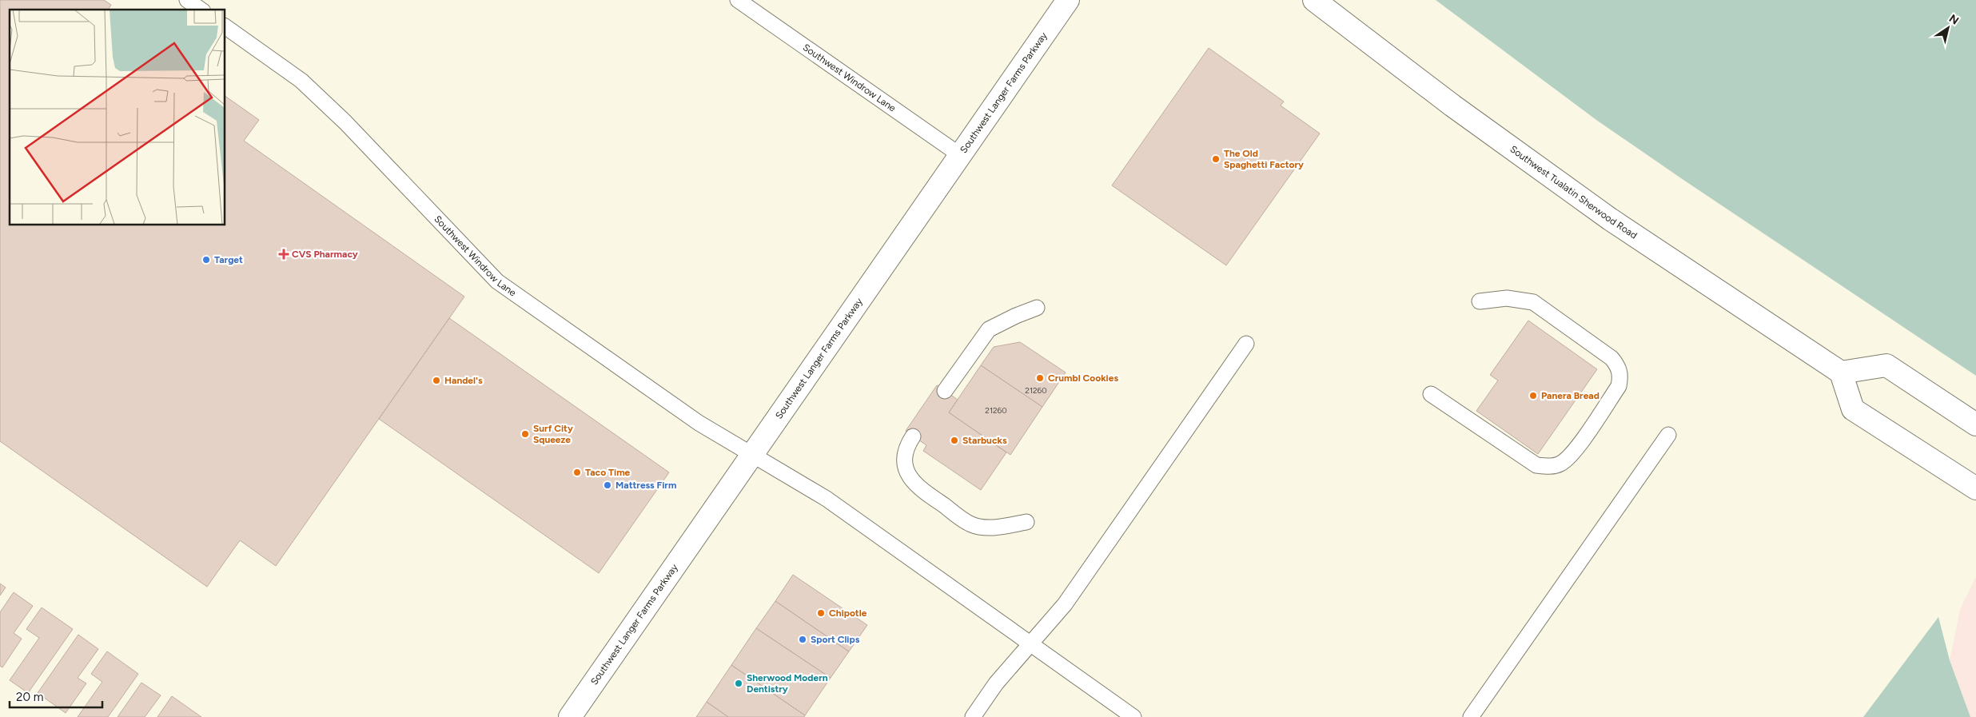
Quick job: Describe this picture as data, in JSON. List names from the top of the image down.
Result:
{
  "streets": {
    "main road": ["Southwest Langer Farms Parkway", "Southwest Tualatin Sherwood Road"],
    "lane": ["Southwest Windrow Lane"]
  },
  "crossings": [
    ["Southwest Windrow Lane", "Southwest Langer Farms Parkway"]
  ],
  "places": {
    "other": [
      "The Old Spaghetti Factory",
      "Target",
      "Crumbl Cookies",
      "Handel's",
      "Panera Bread",
      "Surf City Squeeze",
      "Starbucks",
      "Taco Time",
      "Mattress Firm",
      "Chipotle",
      "Sport Clips",
      "Sherwood Modern Dentistry"
    ],
    "health": ["CVS Pharmacy"]
  },
  "house_numbers": ["21260", "21260"],
  "scale_bar": "20 m",
  "north": "top right"
}
